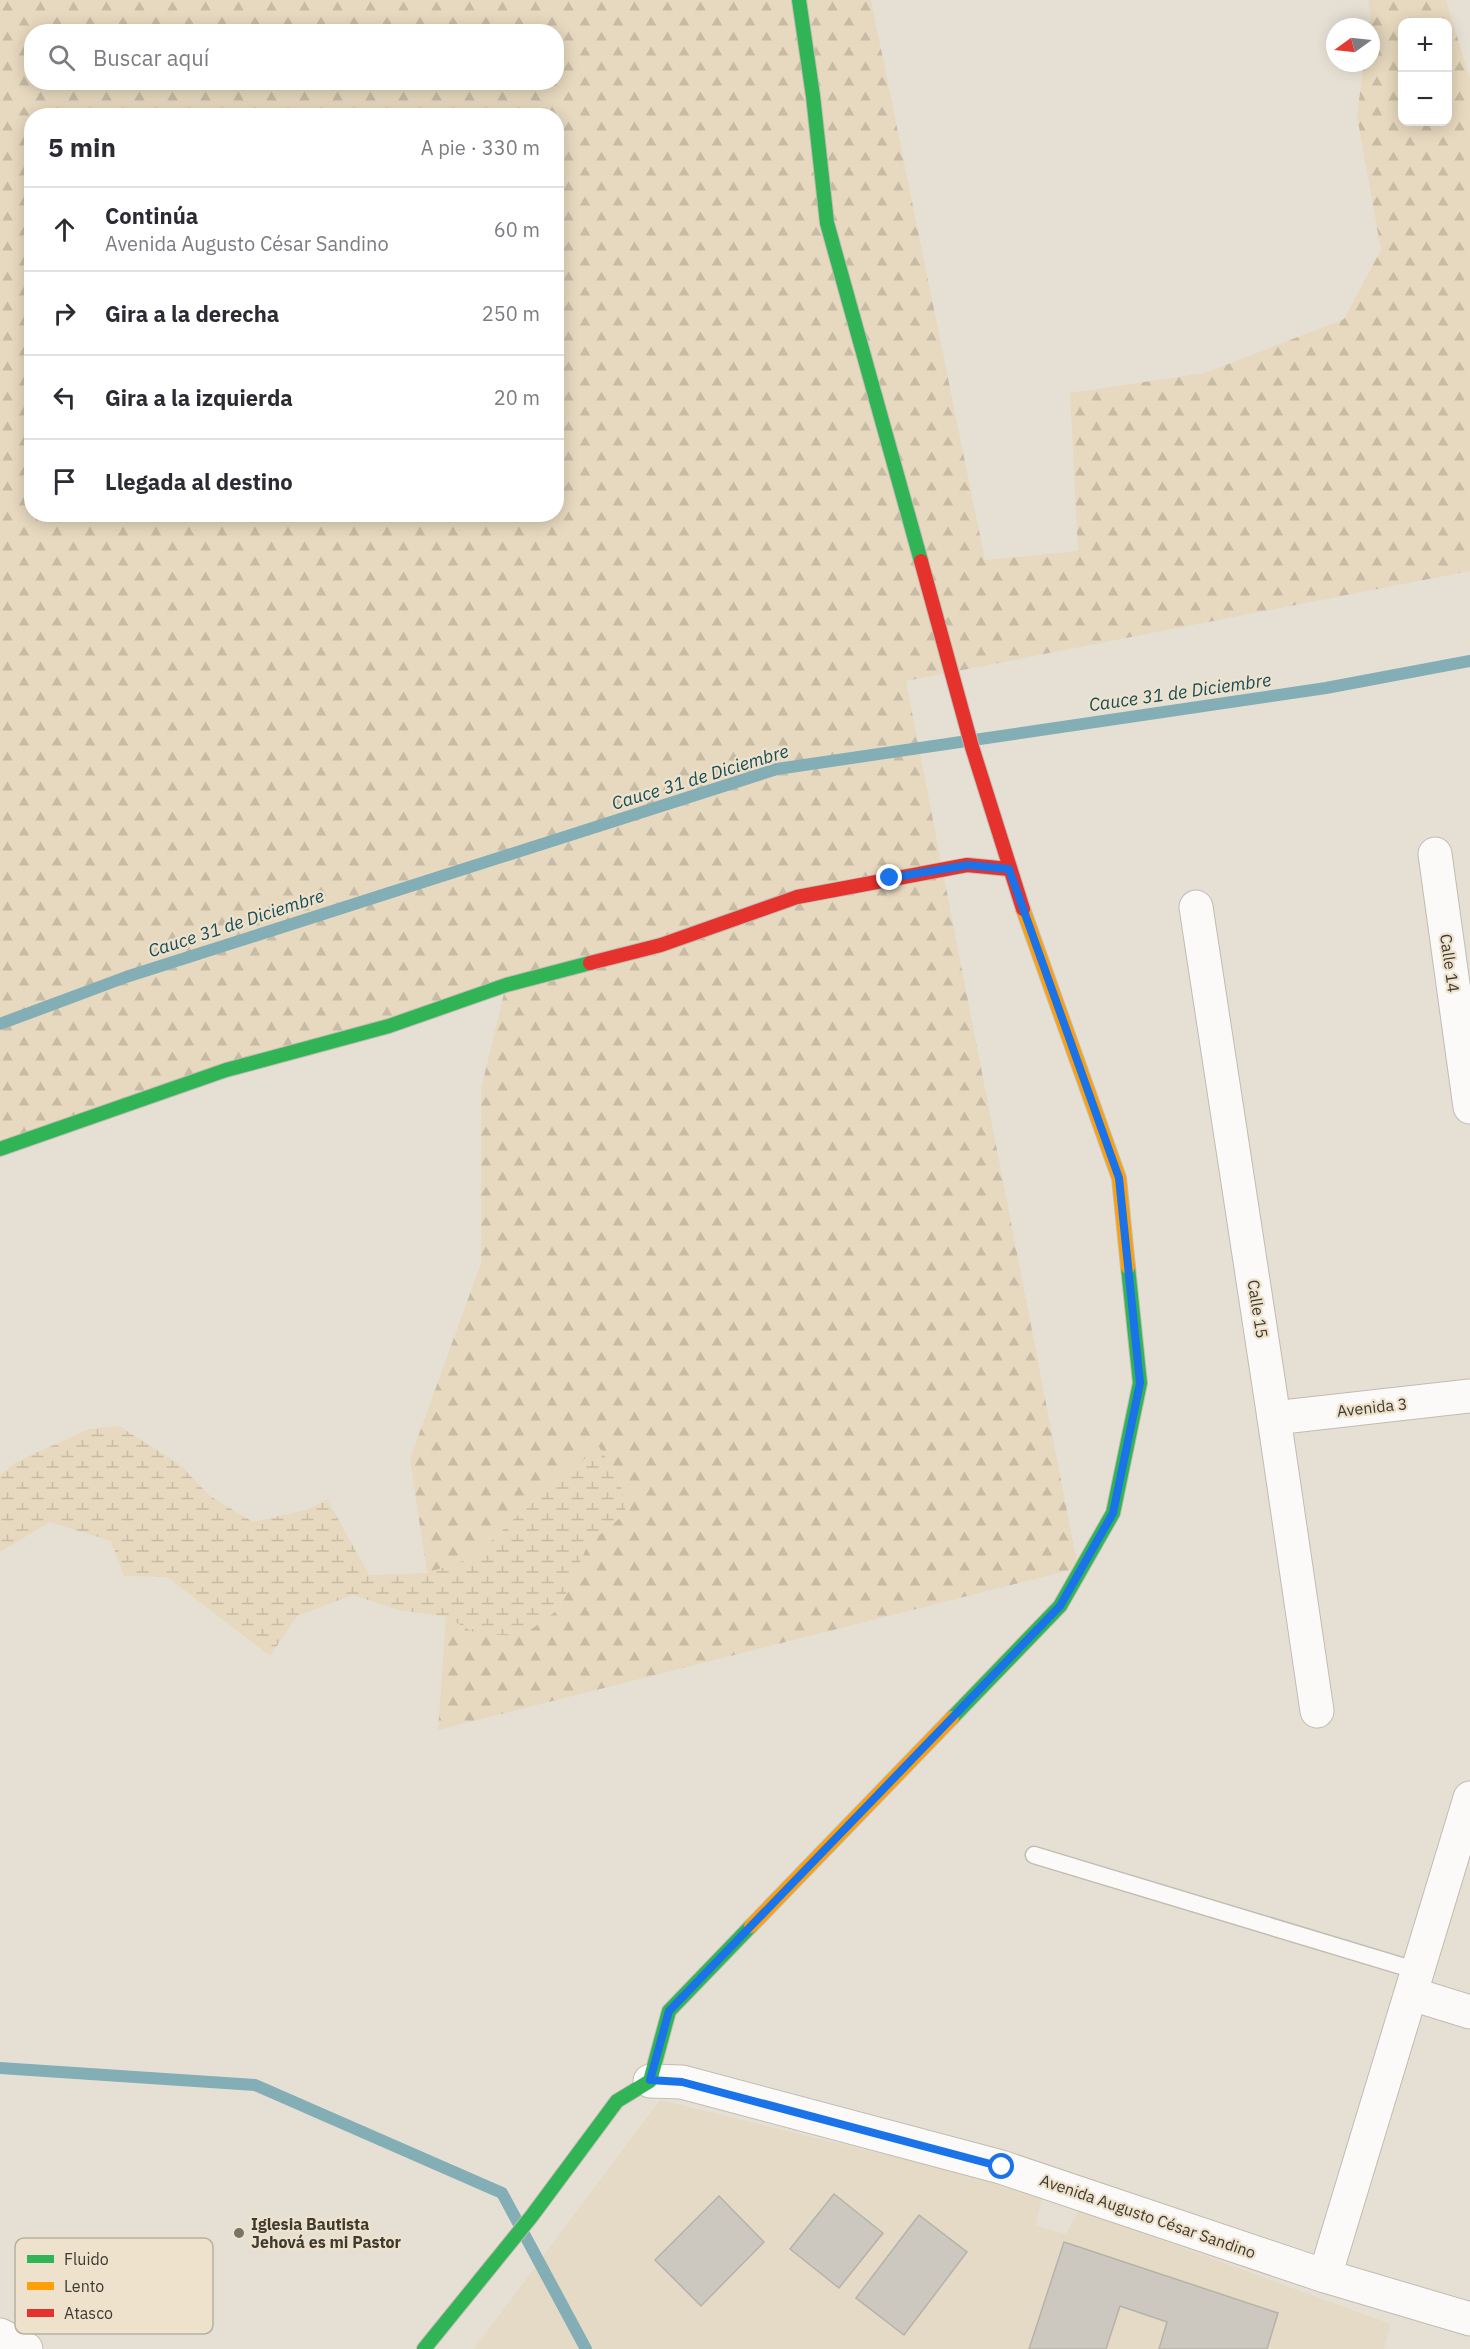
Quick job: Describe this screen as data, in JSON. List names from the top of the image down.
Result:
{
  "streets": {
    "street": [
      "Calle 14",
      "Calle 15",
      "Avenida 3",
      "Avenida Augusto César Sandino"
    ]
  },
  "crossings": [
    ["Calle 15", "Avenida 3"]
  ],
  "water": ["Cauce 31 de Diciembre"],
  "places": ["Iglesia Bautista Jehová es mi Pastor"],
  "legend": ["Fluido", "Lento", "Atasco"],
  "north": "left",
  "page": {
    "map_buttons": ["+", "−"],
    "search": "Buscar aquí",
    "heading": ["5 min", "A pie · 330 m"],
    "list": [
      ["Continúa", "Avenida Augusto César Sandino", "60 m"],
      ["Gira a la derecha", "250 m"],
      ["Gira a la izquierda", "20 m"],
      "Llegada al destino"
    ]
  }
}
